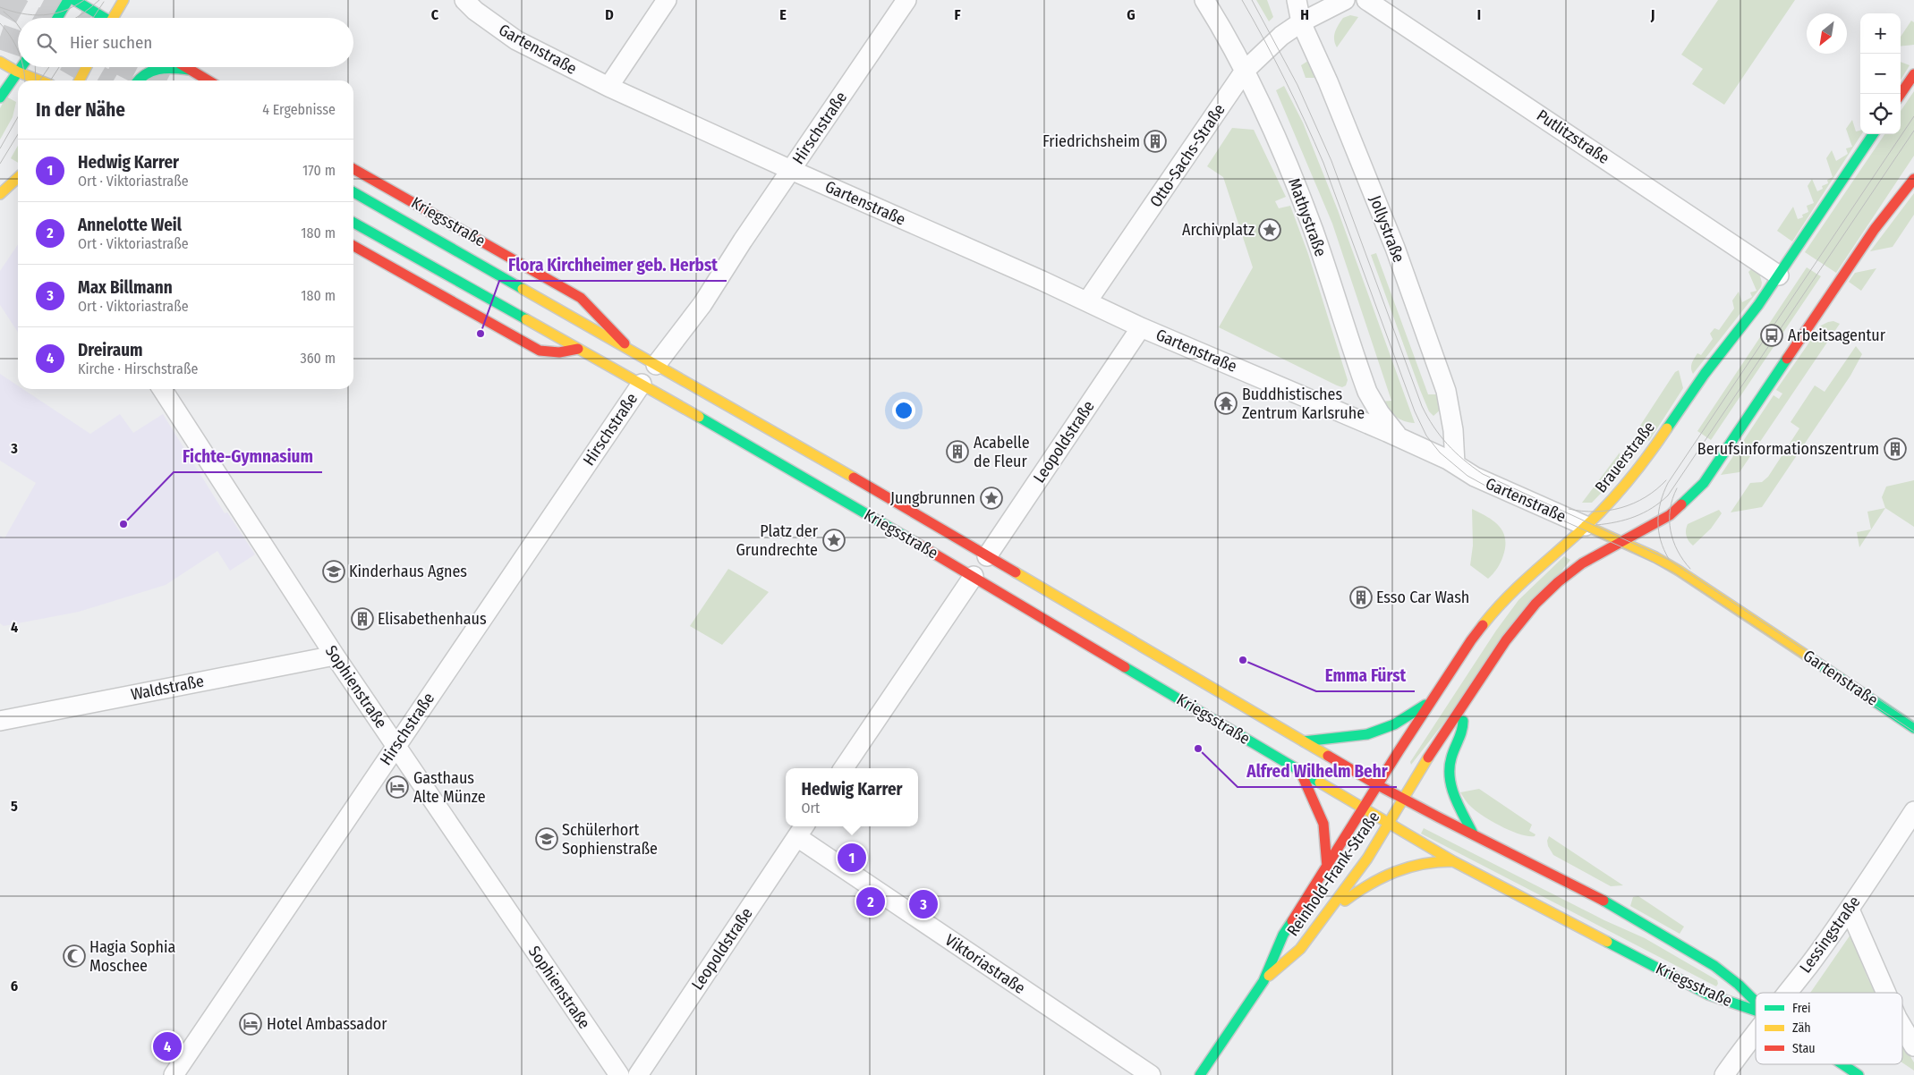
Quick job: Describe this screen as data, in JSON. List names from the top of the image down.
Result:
{
  "streets": {
    "main road": [
      "Gartenstraße",
      "Kriegsstraße",
      "Brauerstraße",
      "Reinhold-Frank-Straße"
    ],
    "street": [
      "Hirschstraße",
      "Putlitzstraße",
      "Otto-Sachs-Straße",
      "Mathystraße",
      "Jollystraße",
      "Leopoldstraße",
      "Sophienstraße",
      "Waldstraße",
      "Lessingstraße",
      "Viktoriastraße"
    ]
  },
  "crossings": [
    ["Gartenstraße", "Hirschstraße"],
    ["Gartenstraße", "Otto-Sachs-Straße"],
    ["Gartenstraße", "Mathystraße"],
    ["Gartenstraße", "Jollystraße"],
    ["Gartenstraße", "Leopoldstraße"],
    ["Gartenstraße", "Brauerstraße"],
    ["Hirschstraße", "Kriegsstraße"],
    ["Hirschstraße", "Sophienstraße"],
    ["Putlitzstraße", "Brauerstraße"],
    ["Otto-Sachs-Straße", "Mathystraße"],
    ["Otto-Sachs-Straße", "Jollystraße"],
    ["Kriegsstraße", "Leopoldstraße"],
    ["Kriegsstraße", "Brauerstraße"],
    ["Kriegsstraße", "Reinhold-Frank-Straße"],
    ["Leopoldstraße", "Viktoriastraße"],
    ["Brauerstraße", "Reinhold-Frank-Straße"],
    ["Sophienstraße", "Waldstraße"]
  ],
  "places": {
    "building": [
      "Friedrichsheim",
      "Berufsinformationszentrum",
      "Acabelle de Fleur",
      "Esso Car Wash",
      "Elisabethenhaus"
    ],
    "place": ["Archivplatz", "Jungbrunnen", "Platz der Grundrechte"],
    "other": [
      "Flora Kirchheimer geb. Herbst",
      "Fichte-Gymnasium",
      "Emma Fürst",
      "Alfred Wilhelm Behr"
    ],
    "bus stop": ["Arbeitsagentur"],
    "temple": ["Buddhistisches Zentrum Karlsruhe"],
    "school or university": ["Kinderhaus Agnes", "Schülerhort Sophienstraße"],
    "hotel": ["Gasthaus Alte Münze", "Hotel Ambassador"],
    "mosque": ["Hagia Sophia Moschee"]
  },
  "legend": ["Frei", "Zäh", "Stau"],
  "north": "bottom left",
  "page": {
    "map_buttons": ["+", "−"],
    "search": "Hier suchen",
    "heading": ["In der Nähe", "4 Ergebnisse"],
    "list": [
      {
        "mark": "1",
        "name": "Hedwig Karrer",
        "note": "Ort · Viktoriastraße",
        "value": "170 m"
      },
      {
        "mark": "2",
        "name": "Annelotte Weil",
        "note": "Ort · Viktoriastraße",
        "value": "180 m"
      },
      {
        "mark": "3",
        "name": "Max Billmann",
        "note": "Ort · Viktoriastraße",
        "value": "180 m"
      },
      {
        "mark": "4",
        "name": "Dreiraum",
        "note": "Kirche · Hirschstraße",
        "value": "360 m"
      }
    ],
    "popup": ["Hedwig Karrer", "Ort"],
    "pins": [
      "1",
      "2",
      "3",
      "4"
    ]
  },
  "grid": {
    "columns": [
      "C",
      "D",
      "E",
      "F",
      "G",
      "H",
      "I",
      "J"
    ],
    "rows": [
      "3",
      "4",
      "5",
      "6"
    ]
  }
}
